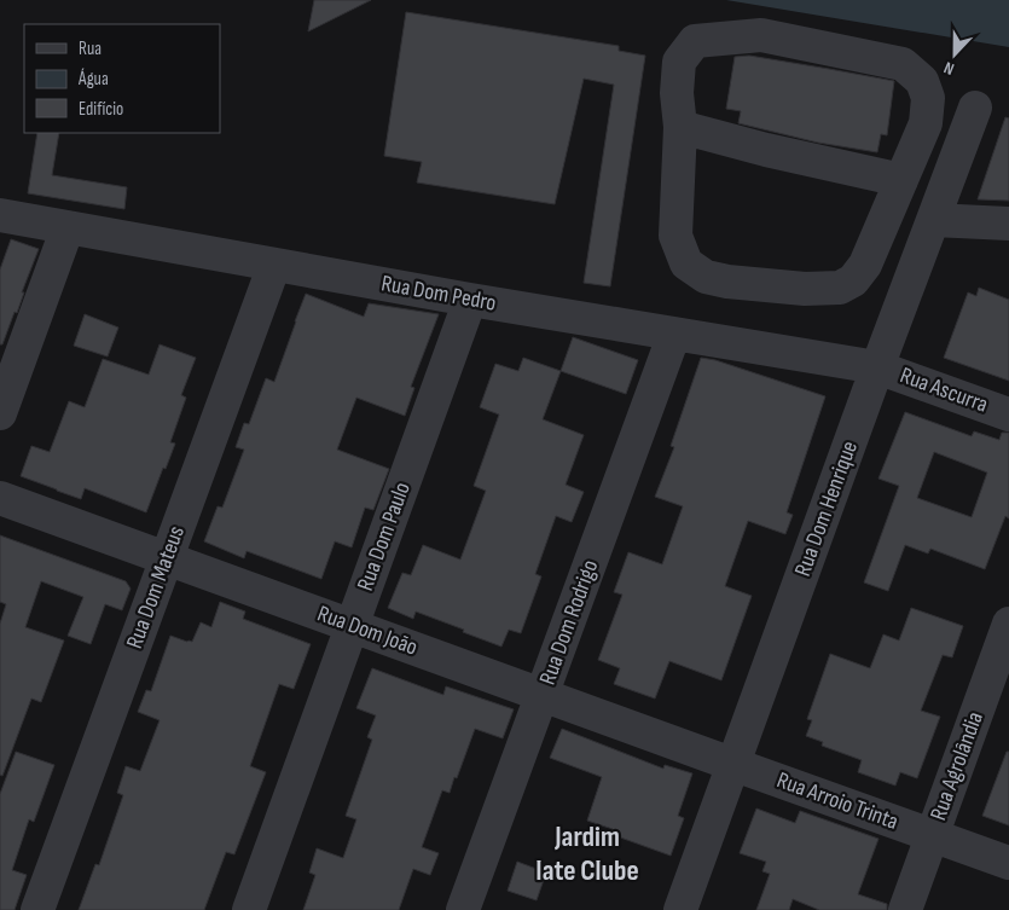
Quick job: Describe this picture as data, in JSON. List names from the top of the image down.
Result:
{
  "streets": {
    "street": [
      "Rua Dom Pedro",
      "Rua Ascurra",
      "Rua Dom Henrique",
      "Rua Dom Paulo",
      "Rua Dom Mateus",
      "Rua Dom Rodrigo",
      "Rua Dom João",
      "Rua Agrolândia",
      "Rua Arroio Trinta"
    ]
  },
  "crossings": [
    ["Rua Dom Pedro", "Rua Ascurra"],
    ["Rua Dom Pedro", "Rua Dom Henrique"],
    ["Rua Dom Pedro", "Rua Dom Paulo"],
    ["Rua Dom Pedro", "Rua Dom Mateus"],
    ["Rua Dom Pedro", "Rua Dom Rodrigo"],
    ["Rua Ascurra", "Rua Dom Henrique"],
    ["Rua Dom Henrique", "Rua Dom João"],
    ["Rua Dom Henrique", "Rua Arroio Trinta"],
    ["Rua Dom Paulo", "Rua Dom João"],
    ["Rua Dom Mateus", "Rua Dom João"],
    ["Rua Dom Rodrigo", "Rua Dom João"],
    ["Rua Dom João", "Rua Arroio Trinta"],
    ["Rua Agrolândia", "Rua Arroio Trinta"]
  ],
  "districts": ["Jardim Iate Clube"],
  "legend": ["Rua", "Água", "Edifício"],
  "north": "bottom"
}
